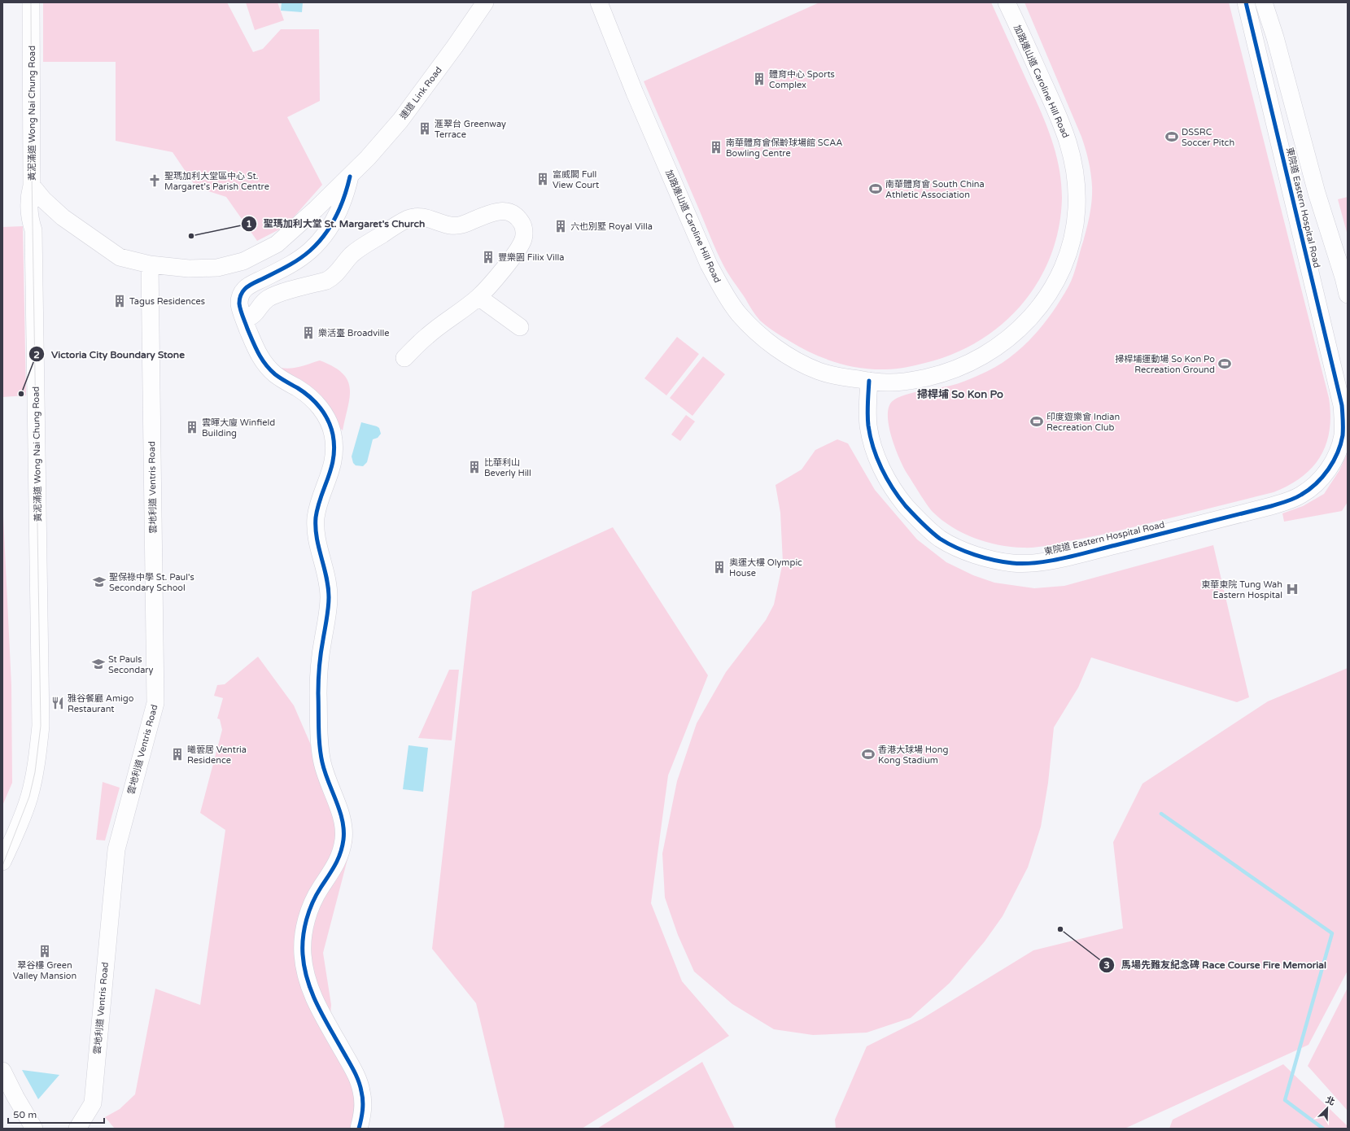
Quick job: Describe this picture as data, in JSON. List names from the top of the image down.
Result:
{
  "streets": {
    "street": [
      "加路連山道 Caroline Hill Road",
      "連道 Link Road",
      "黃泥涌道 Wong Nai Chung Road",
      "東院道 Eastern Hospital Road",
      "雲地利道 Ventris Road"
    ]
  },
  "crossings": [
    ["加路連山道 Caroline Hill Road", "東院道 Eastern Hospital Road"],
    ["連道 Link Road", "黃泥涌道 Wong Nai Chung Road"],
    ["連道 Link Road", "雲地利道 Ventris Road"]
  ],
  "districts": ["掃桿埔 So Kon Po"],
  "places": {
    "building": [
      "體育中心 Sports Complex",
      "滙翠台 Greenway Terrace",
      "南華體育會保齡球場館 SCAA Bowling Centre",
      "富威閣 Full View Court",
      "六也別墅 Royal Villa",
      "豐樂園 Filix Villa",
      "Tagus Residences",
      "樂活臺 Broadville",
      "雲暉大廈 Winfield Building",
      "比華利山 Beverly Hill",
      "奧運大樓 Olympic House",
      "曦蕓居 Ventria Residence",
      "翠谷樓 Green Valley Mansion"
    ],
    "sports": [
      "DSSRC Soccer Pitch",
      "南華體育會 South China Athletic Association",
      "掃桿埔運動場 So Kon Po Recreation Ground",
      "印度遊樂會 Indian Recreation Club",
      "香港大球場 Hong Kong Stadium"
    ],
    "church": ["聖瑪加利大堂區中心 St. Margaret's Parish Centre"],
    "other": ["聖瑪加利大堂 St. Margaret's Church", "Victoria City Boundary Stone", "馬場先難友紀念碑 Race Course Fire Memorial"],
    "school or university": ["聖保祿中學 St. Paul's Secondary School", "St Pauls Secondary"],
    "hospital": ["東華東院 Tung Wah Eastern Hospital"],
    "restaurant": ["雅谷餐廳 Amigo Restaurant"]
  },
  "scale_bar": "50 m",
  "north": "top right"
}
